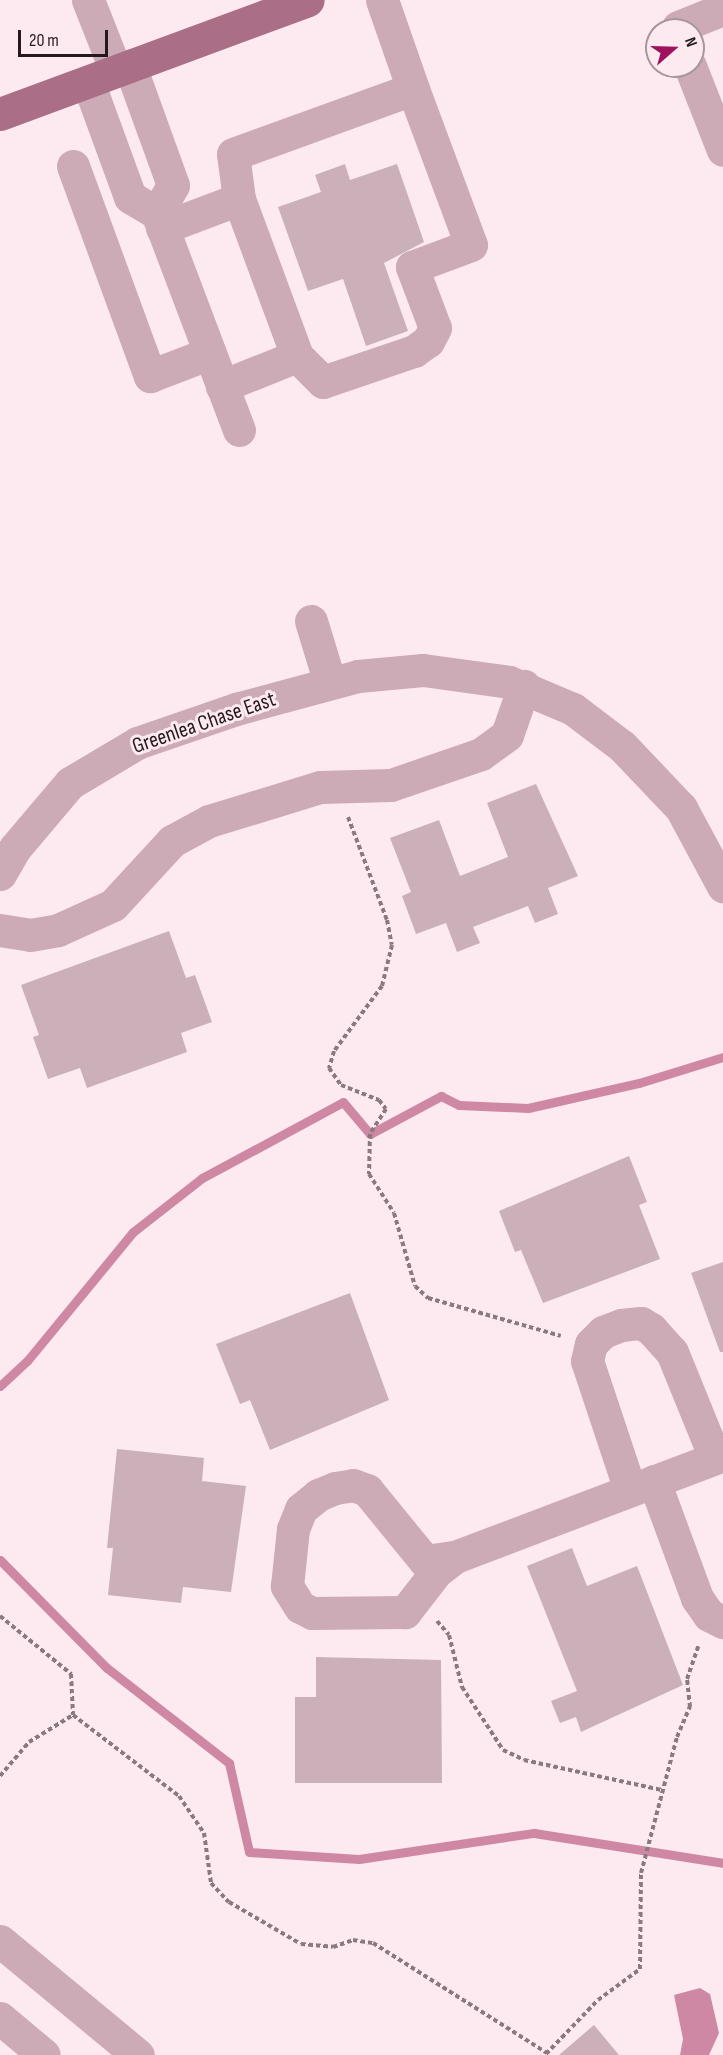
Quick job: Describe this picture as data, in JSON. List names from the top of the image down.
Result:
{
  "streets": {
    "street": ["Greenlea Chase East"]
  },
  "scale_bar": "20 m",
  "north": "right"
}
